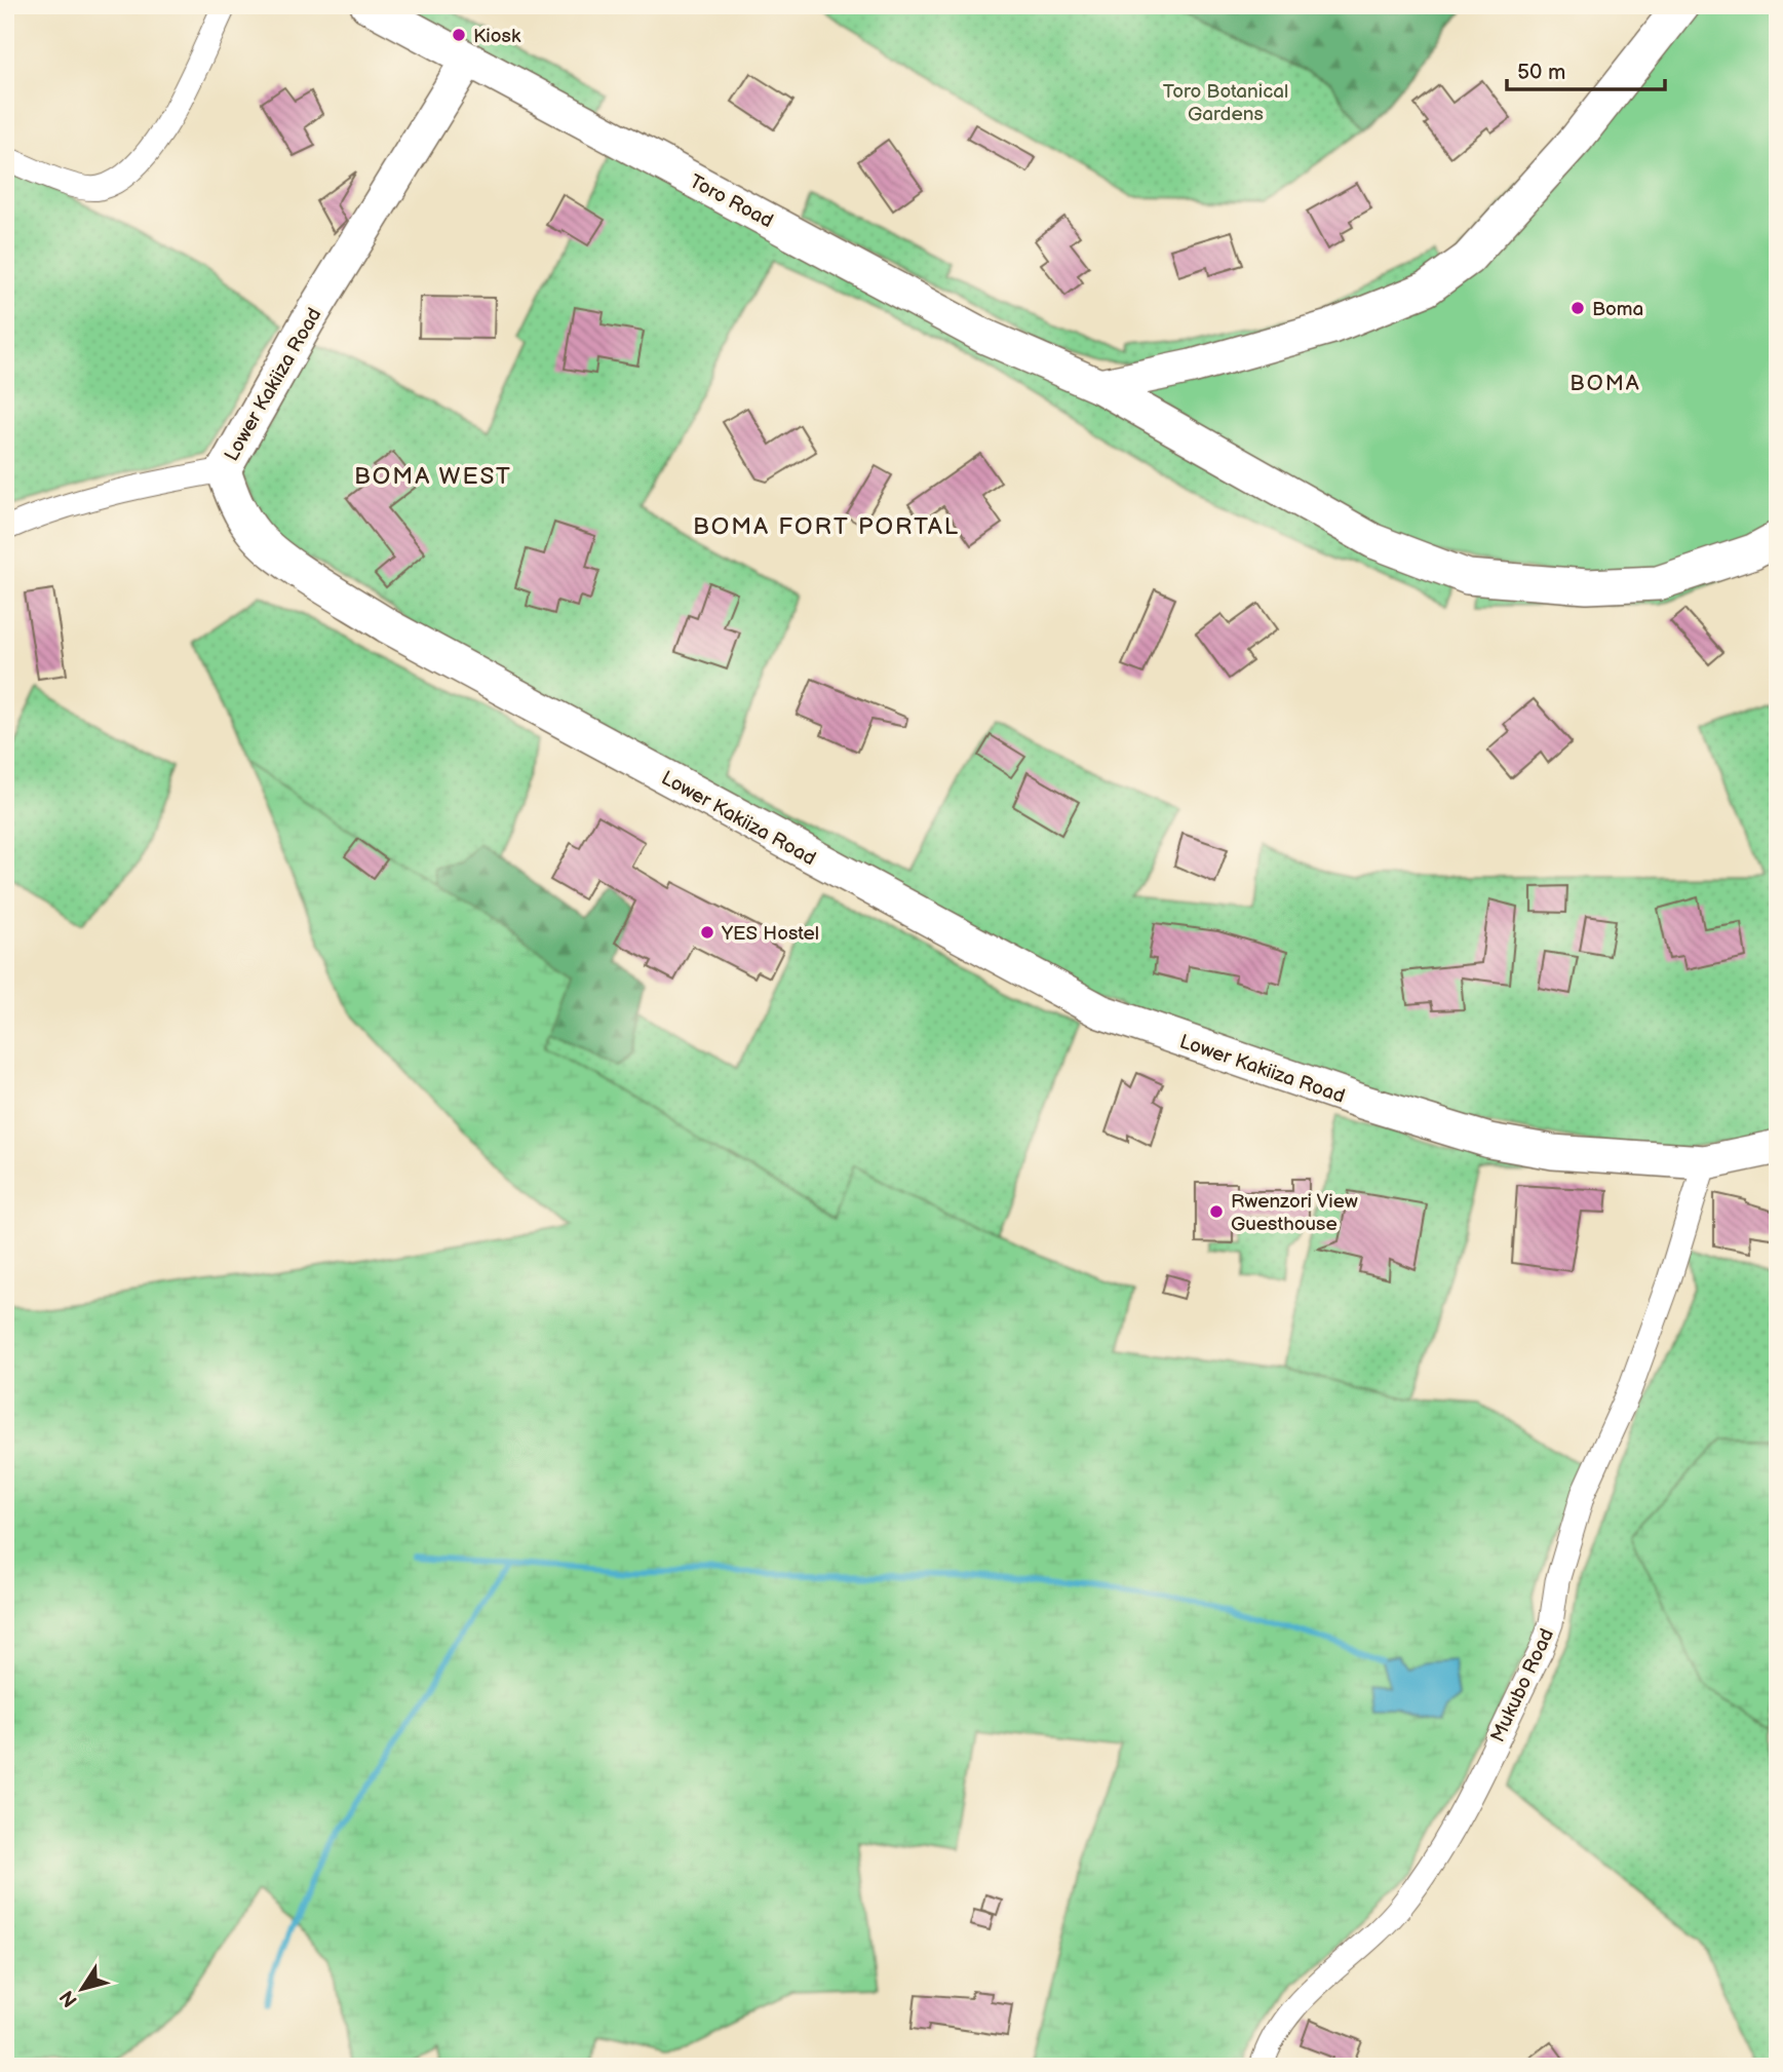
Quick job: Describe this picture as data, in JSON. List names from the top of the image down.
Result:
{
  "streets": {
    "main road": ["Toro Road", "Lower Kakiiza Road"],
    "street": ["Mukubo Road"]
  },
  "crossings": [
    ["Toro Road", "Lower Kakiiza Road"],
    ["Lower Kakiiza Road", "Mukubo Road"]
  ],
  "districts": ["BOMA", "BOMA WEST", "BOMA FORT PORTAL"],
  "parks": ["Toro Botanical Gardens"],
  "places": [
    "Kiosk",
    "Boma",
    "YES Hostel",
    "Rwenzori View Guesthouse"
  ],
  "scale_bar": "50 m",
  "north": "bottom left"
}
